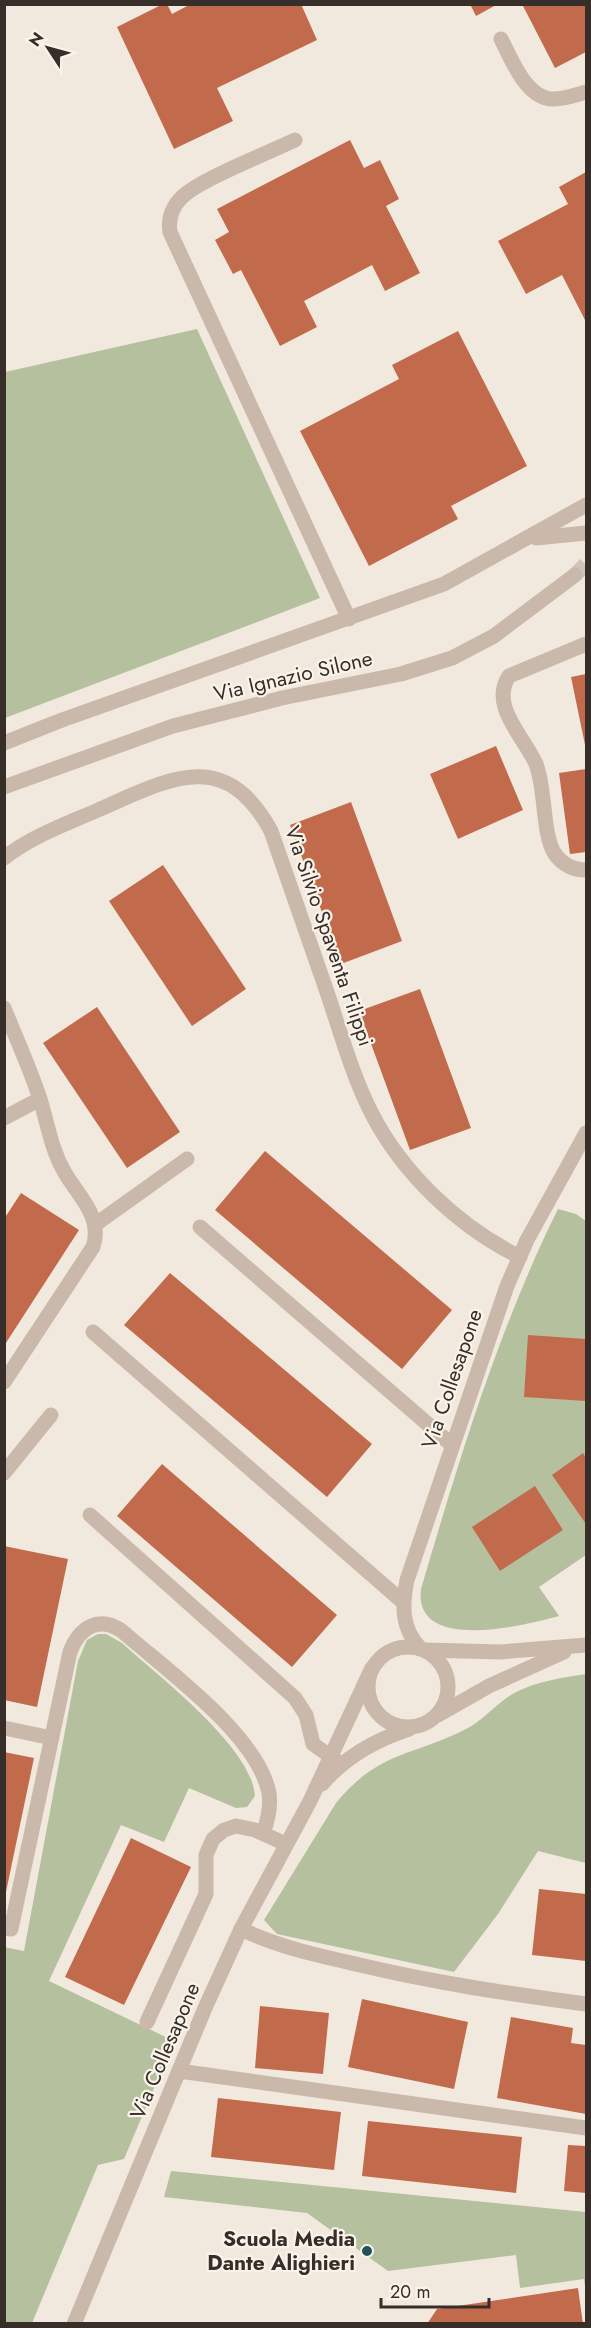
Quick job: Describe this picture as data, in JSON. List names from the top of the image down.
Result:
{
  "streets": {
    "street": ["Via Ignazio Silone", "Via Silvio Spaventa Filippi", "Via Collesapone"]
  },
  "crossings": [
    ["Via Silvio Spaventa Filippi", "Via Collesapone"]
  ],
  "places": ["Scuola Media Dante Alighieri"],
  "scale_bar": "20 m",
  "north": "top left"
}
